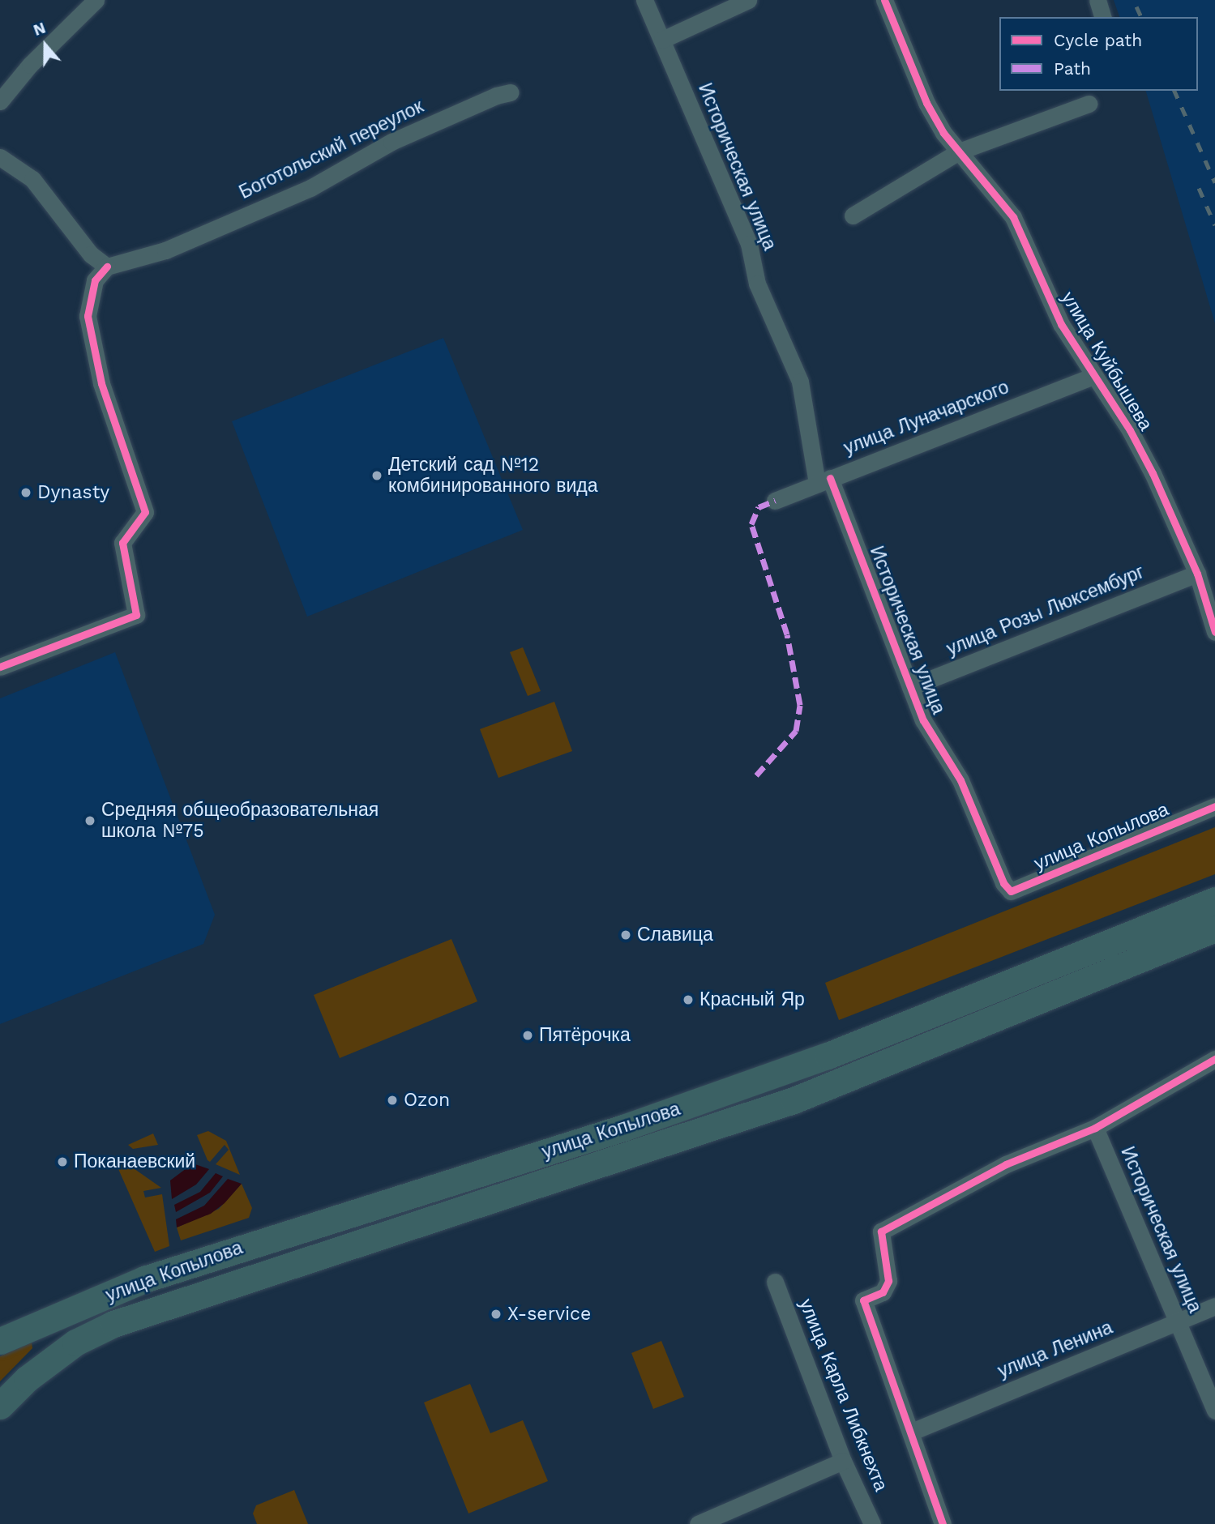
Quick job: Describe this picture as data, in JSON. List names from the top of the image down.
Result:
{
  "streets": {
    "main road": ["улица Копылова"],
    "street": [
      "Боготольский переулок",
      "Историческая улица",
      "улица Куйбышева",
      "улица Луначарского",
      "улица Розы Люксембург",
      "улица Ленина",
      "улица Карла Либкнехта"
    ]
  },
  "crossings": [
    ["Историческая улица", "улица Луначарского"],
    ["Историческая улица", "улица Розы Люксембург"],
    ["Историческая улица", "улица Копылова"],
    ["Историческая улица", "улица Ленина"],
    ["улица Куйбышева", "улица Луначарского"],
    ["улица Куйбышева", "улица Розы Люксембург"]
  ],
  "places": [
    "Детский сад №12 комбинированного вида",
    "Dynasty",
    "Средняя общеобразовательная школа №75",
    "Славица",
    "Красный Яр",
    "Пятёрочка",
    "Ozon",
    "Поканаевский",
    "X-service"
  ],
  "legend": ["Cycle path", "Path"],
  "north": "top"
}
